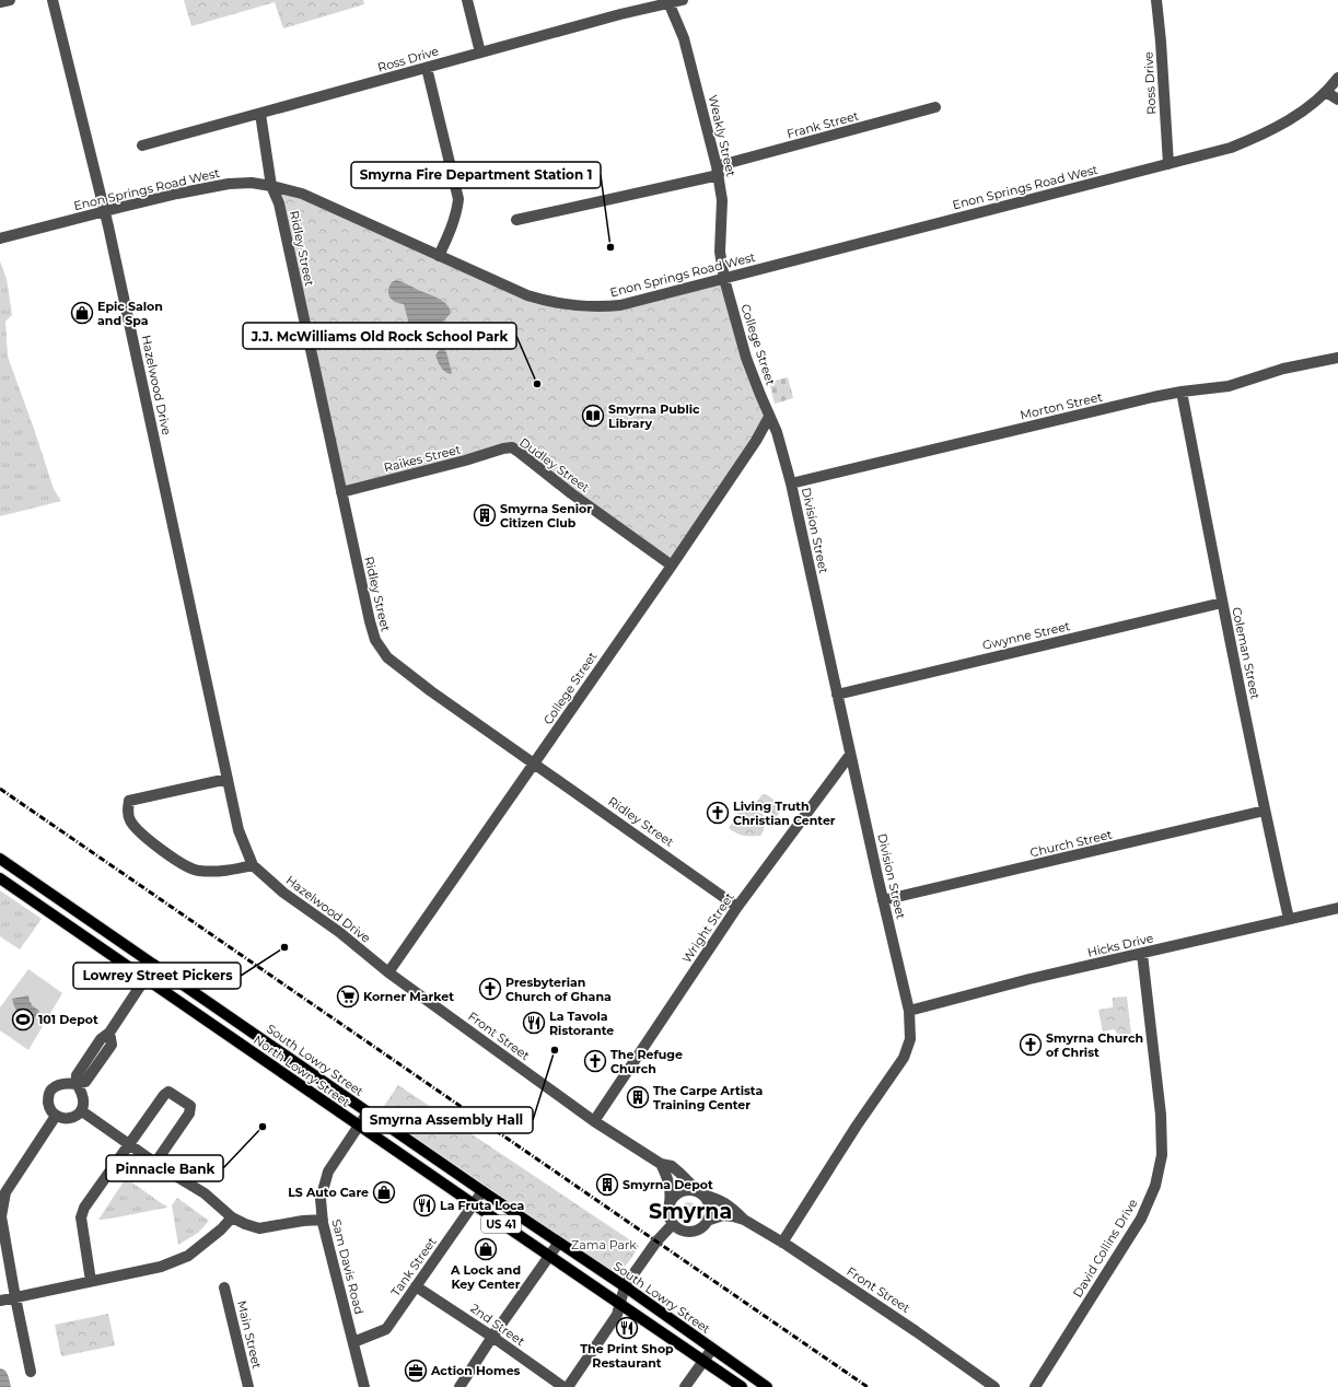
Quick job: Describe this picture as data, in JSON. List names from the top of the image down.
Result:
{
  "streets": {
    "main road": ["South Lowry Street", "North Lowry Street", "US 41"],
    "street": [
      "Ross Drive",
      "Frank Street",
      "Weakly Street",
      "Enon Springs Road West",
      "Ridley Street",
      "College Street",
      "Hazelwood Drive",
      "Morton Street",
      "Raikes Street",
      "Dudley Street",
      "Division Street",
      "Gwynne Street",
      "Coleman Street",
      "Church Street",
      "Wright Street",
      "Hicks Drive",
      "Front Street",
      "David Collins Drive",
      "Sam Davis Road",
      "Tank Street",
      "2nd Street",
      "Main Street"
    ]
  },
  "crossings": [
    ["Ross Drive", "Weakly Street"],
    ["Ross Drive", "Enon Springs Road West"],
    ["Ross Drive", "Ridley Street"],
    ["Frank Street", "Weakly Street"],
    ["Weakly Street", "Enon Springs Road West"],
    ["Weakly Street", "College Street"],
    ["Enon Springs Road West", "Ridley Street"],
    ["Enon Springs Road West", "College Street"],
    ["Enon Springs Road West", "Hazelwood Drive"],
    ["Ridley Street", "College Street"],
    ["Ridley Street", "Raikes Street"],
    ["Ridley Street", "Wright Street"],
    ["College Street", "Hazelwood Drive"],
    ["College Street", "Morton Street"],
    ["College Street", "Dudley Street"],
    ["College Street", "Division Street"],
    ["College Street", "Front Street"],
    ["Hazelwood Drive", "Front Street"],
    ["Morton Street", "Division Street"],
    ["Morton Street", "Coleman Street"],
    ["Raikes Street", "Dudley Street"],
    ["Division Street", "Gwynne Street"],
    ["Division Street", "Church Street"],
    ["Division Street", "Wright Street"],
    ["Division Street", "Hicks Drive"],
    ["Division Street", "Front Street"],
    ["Gwynne Street", "Coleman Street"],
    ["Coleman Street", "Church Street"],
    ["Coleman Street", "Hicks Drive"],
    ["Wright Street", "Front Street"],
    ["Hicks Drive", "David Collins Drive"],
    ["South Lowry Street", "Sam Davis Road"],
    ["South Lowry Street", "Tank Street"],
    ["North Lowry Street", "Sam Davis Road"],
    ["North Lowry Street", "Tank Street"],
    ["Sam Davis Road", "Tank Street"],
    ["Tank Street", "2nd Street"]
  ],
  "districts": ["Smyrna"],
  "parks": ["Zama Park"],
  "places": {
    "other": [
      "Smyrna Fire Department Station 1",
      "J.J. McWilliams Old Rock School Park",
      "Lowrey Street Pickers",
      "Smyrna Assembly Hall",
      "Pinnacle Bank"
    ],
    "shop": ["Epic Salon and Spa", "LS Auto Care", "A Lock and Key Center"],
    "library": ["Smyrna Public Library"],
    "building": ["Smyrna Senior Citizen Club", "The Carpe Artista Training Center", "Smyrna Depot"],
    "church": [
      "Living Truth Christian Center",
      "Presbyterian Church of Ghana",
      "Smyrna Church of Christ",
      "The Refuge Church"
    ],
    "supermarket": ["Korner Market"],
    "sports": ["101 Depot"],
    "restaurant": ["La Tavola Ristorante", "La Fruta Loca", "The Print Shop Restaurant"],
    "office": ["Action Homes"]
  }
}
